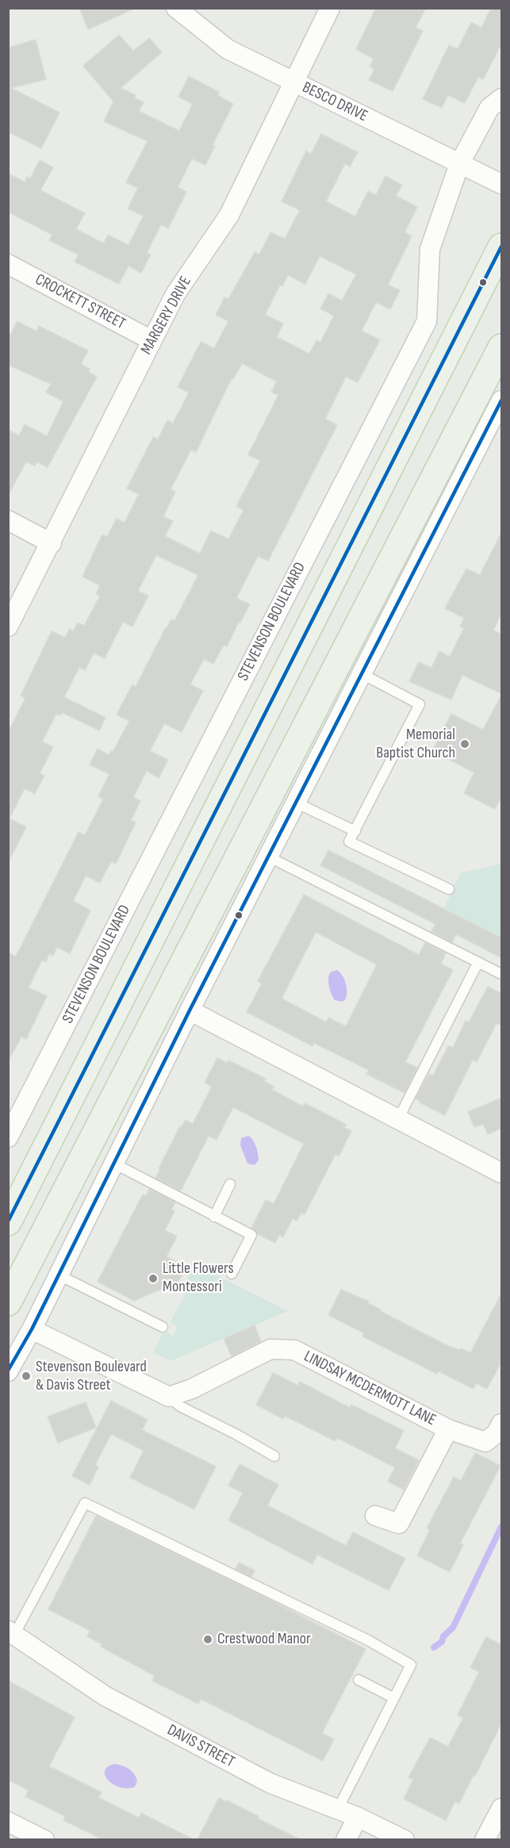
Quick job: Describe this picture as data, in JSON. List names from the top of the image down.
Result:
{
  "streets": {
    "street": [
      "BESCO DRIVE",
      "CROCKETT STREET",
      "MARGERY DRIVE",
      "STEVENSON BOULEVARD",
      "LINDSAY MCDERMOTT LANE",
      "DAVIS STREET"
    ]
  },
  "crossings": [
    ["BESCO DRIVE", "MARGERY DRIVE"],
    ["BESCO DRIVE", "STEVENSON BOULEVARD"],
    ["CROCKETT STREET", "MARGERY DRIVE"]
  ],
  "places": [
    "Memorial Baptist Church",
    "Little Flowers Montessori",
    "Stevenson Boulevard & Davis Street",
    "Crestwood Manor"
  ]
}
